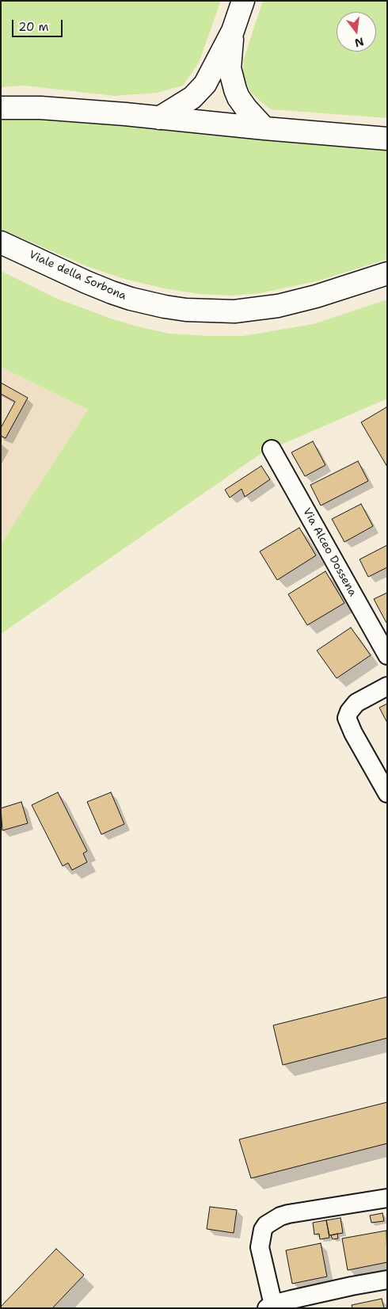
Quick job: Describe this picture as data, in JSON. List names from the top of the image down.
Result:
{
  "streets": {
    "street": ["Viale della Sorbona", "Via Alceo Dossena"]
  },
  "scale_bar": "20 m",
  "north": "bottom"
}
